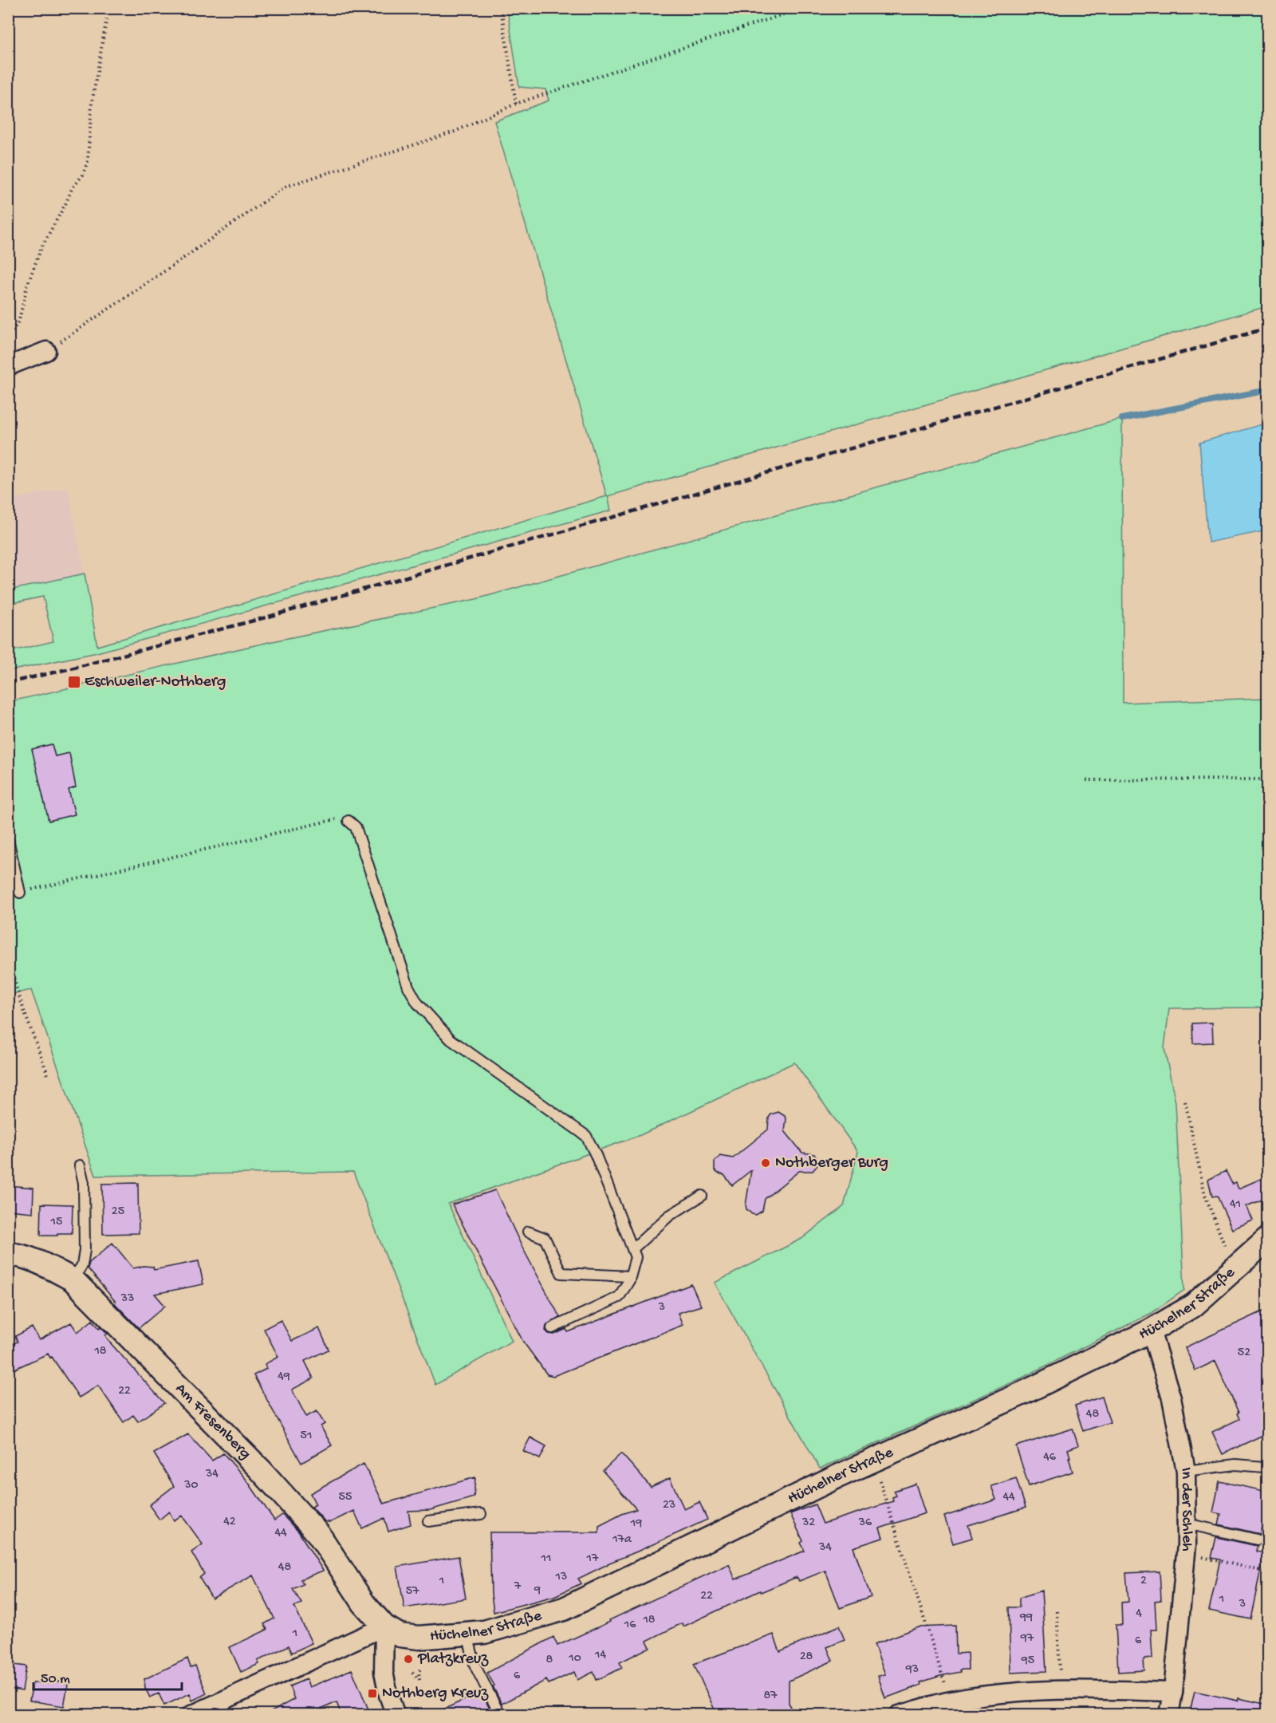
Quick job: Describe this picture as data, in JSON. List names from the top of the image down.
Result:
{
  "streets": {
    "street": ["Hüchelner Straße", "Am Fresenberg", "In der Schleh"]
  },
  "crossings": [
    ["Hüchelner Straße", "Am Fresenberg"],
    ["Hüchelner Straße", "In der Schleh"]
  ],
  "places": {
    "transit": ["Eschweiler-Nothberg", "Nothberg Kreuz"],
    "other": ["Nothberger Burg", "Platzkreuz"]
  },
  "house_numbers": [
    "41",
    "25",
    "15",
    "33",
    "3",
    "18",
    "52",
    "49",
    "22",
    "48",
    "51",
    "46",
    "34",
    "30",
    "55",
    "44",
    "23",
    "42",
    "32",
    "36",
    "19",
    "44",
    "17a",
    "34",
    "11",
    "17",
    "48",
    "13",
    "1",
    "2",
    "7",
    "9",
    "57",
    "22",
    "1",
    "3",
    "4",
    "99",
    "18",
    "16",
    "1",
    "97",
    "6",
    "14",
    "28",
    "10",
    "8",
    "95",
    "93",
    "6",
    "87"
  ],
  "scale_bar": "50 m"
}
